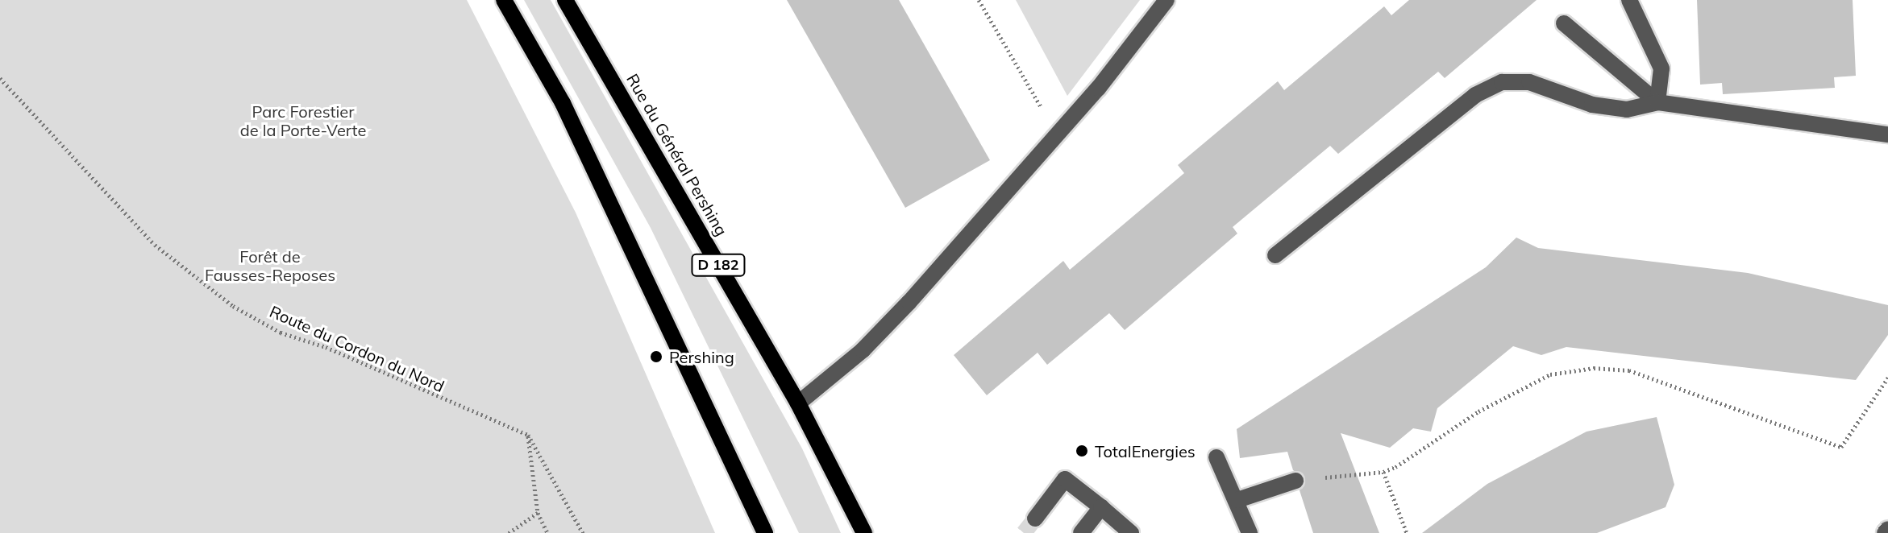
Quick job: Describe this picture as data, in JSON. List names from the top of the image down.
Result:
{
  "streets": {
    "main road": ["Rue du Général Pershing", "D 182"],
    "path": ["Route du Cordon du Nord"]
  },
  "parks": ["Parc Forestier de la Porte-Verte", "Forêt de Fausses-Reposes"],
  "places": ["Pershing", "TotalEnergies"]
}
